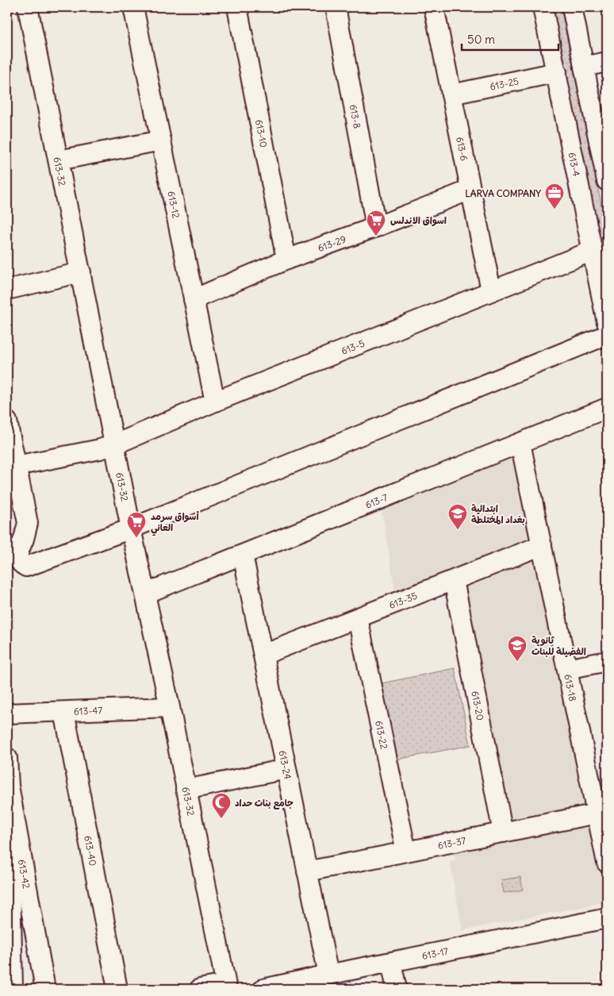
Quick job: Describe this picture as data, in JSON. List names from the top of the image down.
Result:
{
  "streets": {
    "street": [
      "613-25",
      "613-8",
      "613-10",
      "613-6",
      "613-4",
      "613-32",
      "613-12",
      "613-29",
      "613-5",
      "613-7",
      "613-35",
      "613-18",
      "613-20",
      "613-47",
      "613-22",
      "613-24",
      "613-37",
      "613-40",
      "613-42",
      "613-17"
    ]
  },
  "crossings": [
    ["613-25", "613-6"],
    ["613-25", "613-4"],
    ["613-8", "613-29"],
    ["613-10", "613-29"],
    ["613-6", "613-29"],
    ["613-6", "613-5"],
    ["613-4", "613-5"],
    ["613-32", "613-5"],
    ["613-32", "613-7"],
    ["613-32", "613-47"],
    ["613-12", "613-29"],
    ["613-12", "613-5"],
    ["613-7", "613-18"],
    ["613-7", "613-24"],
    ["613-35", "613-18"],
    ["613-35", "613-20"],
    ["613-35", "613-22"],
    ["613-35", "613-24"],
    ["613-18", "613-37"],
    ["613-20", "613-37"],
    ["613-47", "613-40"],
    ["613-22", "613-37"],
    ["613-24", "613-37"],
    ["613-24", "613-17"]
  ],
  "places": {
    "office": ["LARVA COMPANY"],
    "supermarket": ["اسواق الاندلس", "أسواق سرمد العاني"],
    "school or university": ["ابتدائية بغداد المختلطة", "ثانوية الفضيلة للبنات"],
    "mosque": ["جامع بنات حداد"]
  },
  "scale_bar": "50 m"
}
